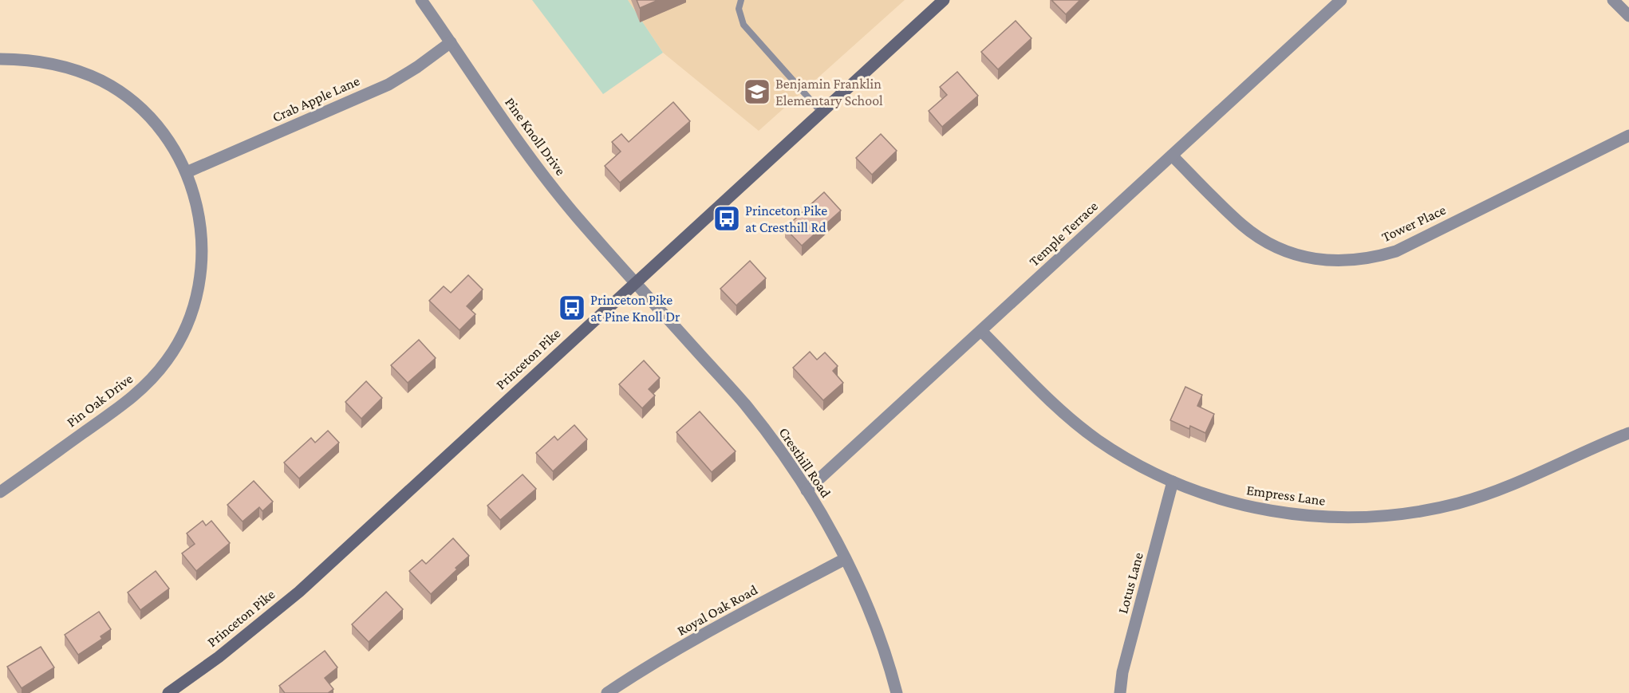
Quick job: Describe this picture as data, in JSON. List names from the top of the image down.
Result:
{
  "streets": {
    "main road": ["Princeton Pike"],
    "street": [
      "Crab Apple Lane",
      "Pine Knoll Drive",
      "Tower Place",
      "Temple Terrace",
      "Pin Oak Drive",
      "Cresthill Road",
      "Empress Lane",
      "Lotus Lane",
      "Royal Oak Road"
    ]
  },
  "crossings": [
    ["Crab Apple Lane", "Pine Knoll Drive"],
    ["Crab Apple Lane", "Pin Oak Drive"],
    ["Pine Knoll Drive", "Princeton Pike"],
    ["Pine Knoll Drive", "Cresthill Road"],
    ["Tower Place", "Temple Terrace"],
    ["Temple Terrace", "Cresthill Road"],
    ["Temple Terrace", "Empress Lane"],
    ["Princeton Pike", "Cresthill Road"],
    ["Cresthill Road", "Royal Oak Road"],
    ["Empress Lane", "Lotus Lane"]
  ],
  "places": {
    "school or university": ["Benjamin Franklin Elementary School"],
    "bus stop": ["Princeton Pike at Cresthill Rd", "Princeton Pike at Pine Knoll Dr"]
  }
}
